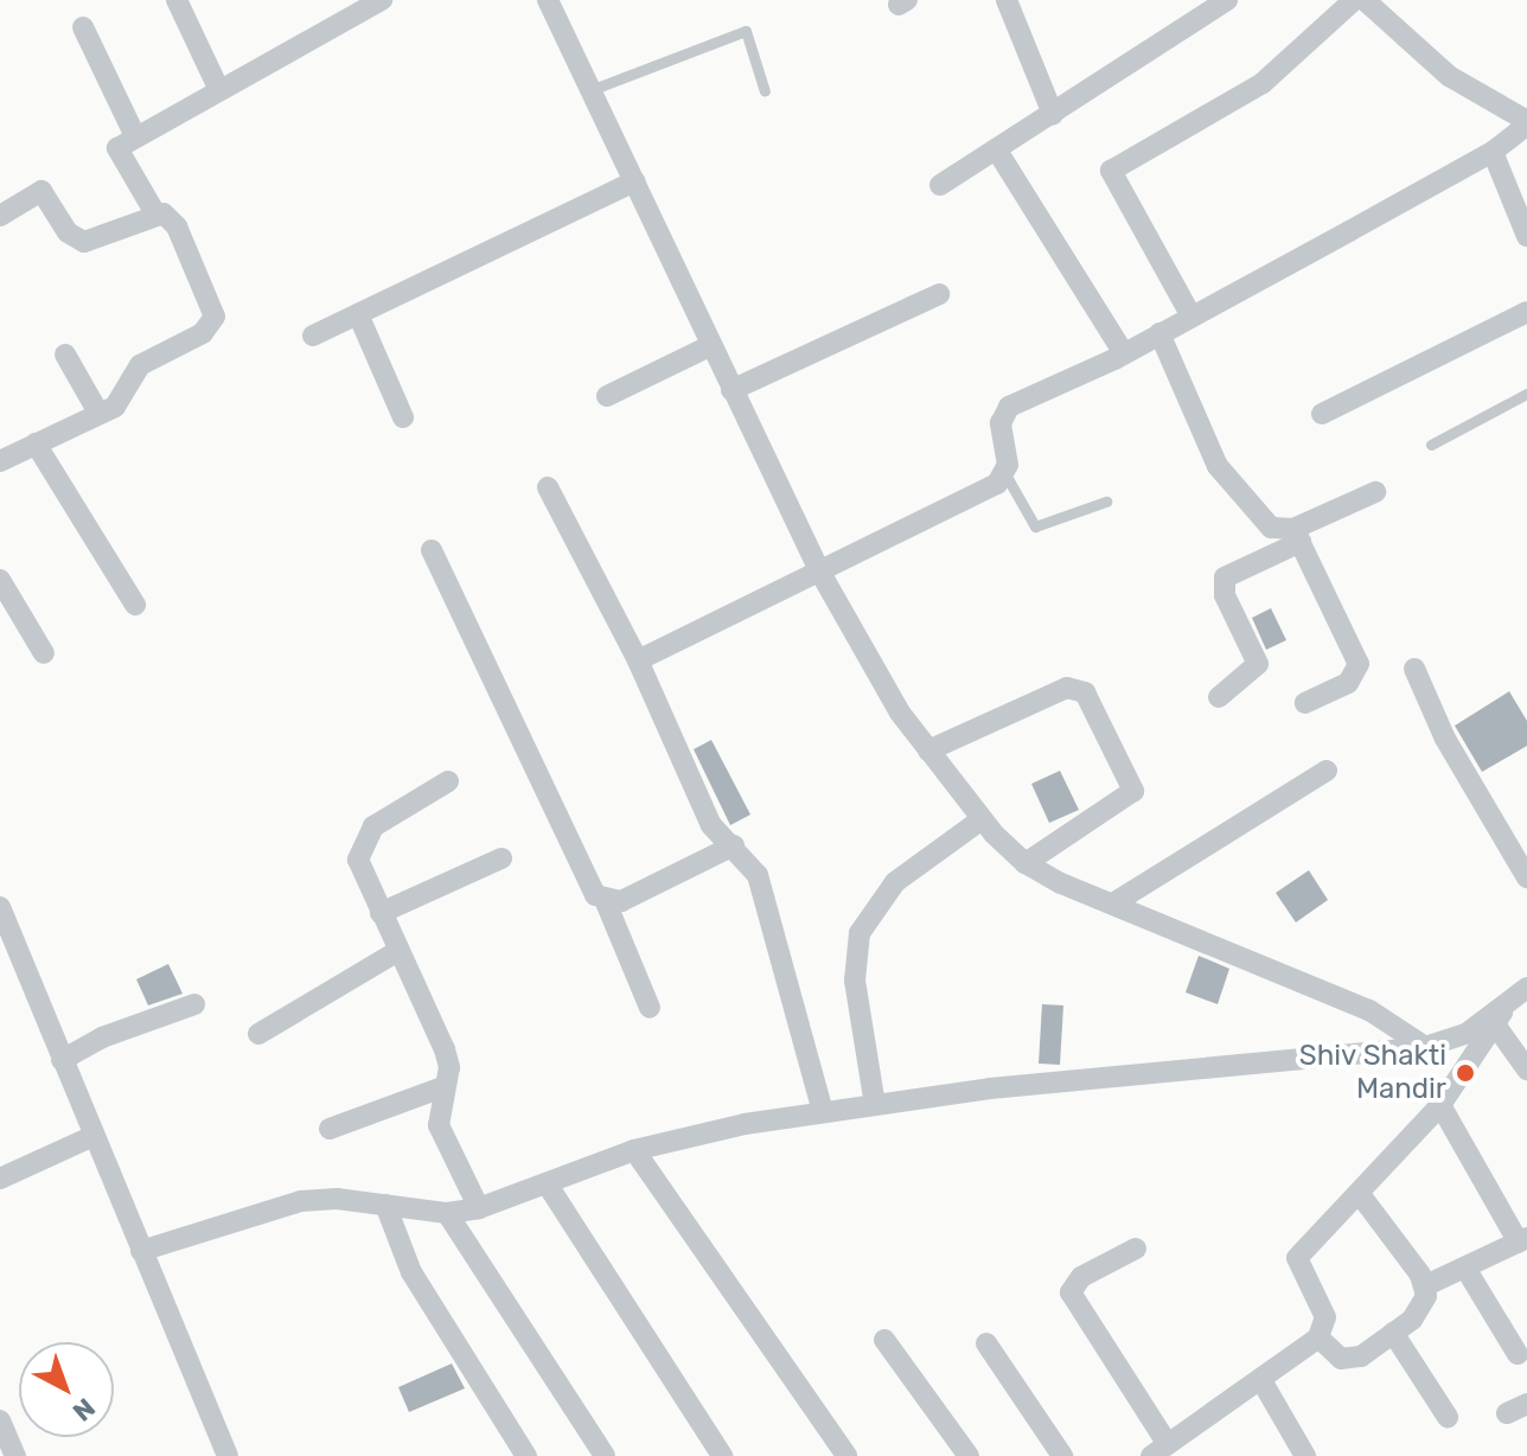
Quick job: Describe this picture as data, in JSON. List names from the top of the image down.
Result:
{
  "places": ["Shiv Shakti Mandir"],
  "north": "bottom right"
}
